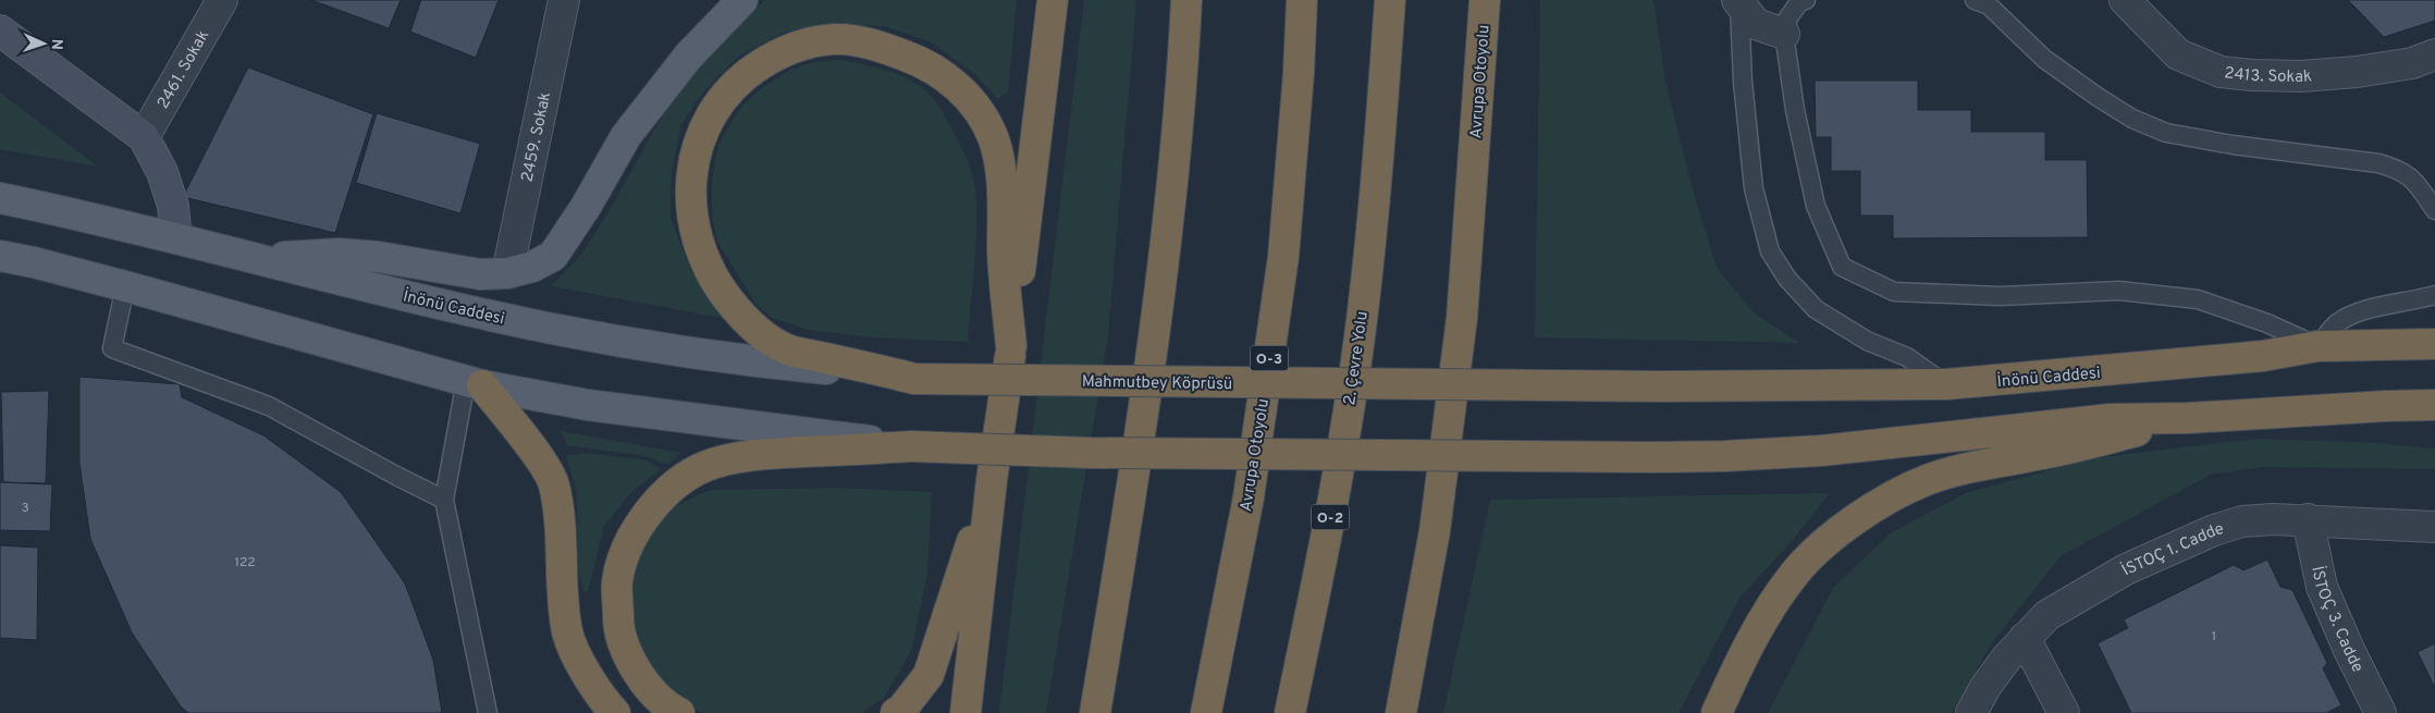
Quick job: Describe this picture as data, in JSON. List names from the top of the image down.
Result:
{
  "streets": {
    "highway": [
      "Avrupa Otoyolu",
      "İnönü Caddesi",
      "O-3",
      "2. Çevre Yolu",
      "Mahmutbey Köprüsü",
      "O-2"
    ],
    "street": [
      "2461. Sokak",
      "2413. Sokak",
      "2459. Sokak",
      "İSTOÇ 1. Cadde",
      "İSTOÇ 3. Cadde"
    ]
  },
  "crossings": [
    ["İnönü Caddesi", "Mahmutbey Köprüsü"],
    ["İSTOÇ 1. Cadde", "İSTOÇ 3. Cadde"]
  ],
  "house_numbers": ["3", "122", "1"],
  "north": "right"
}
